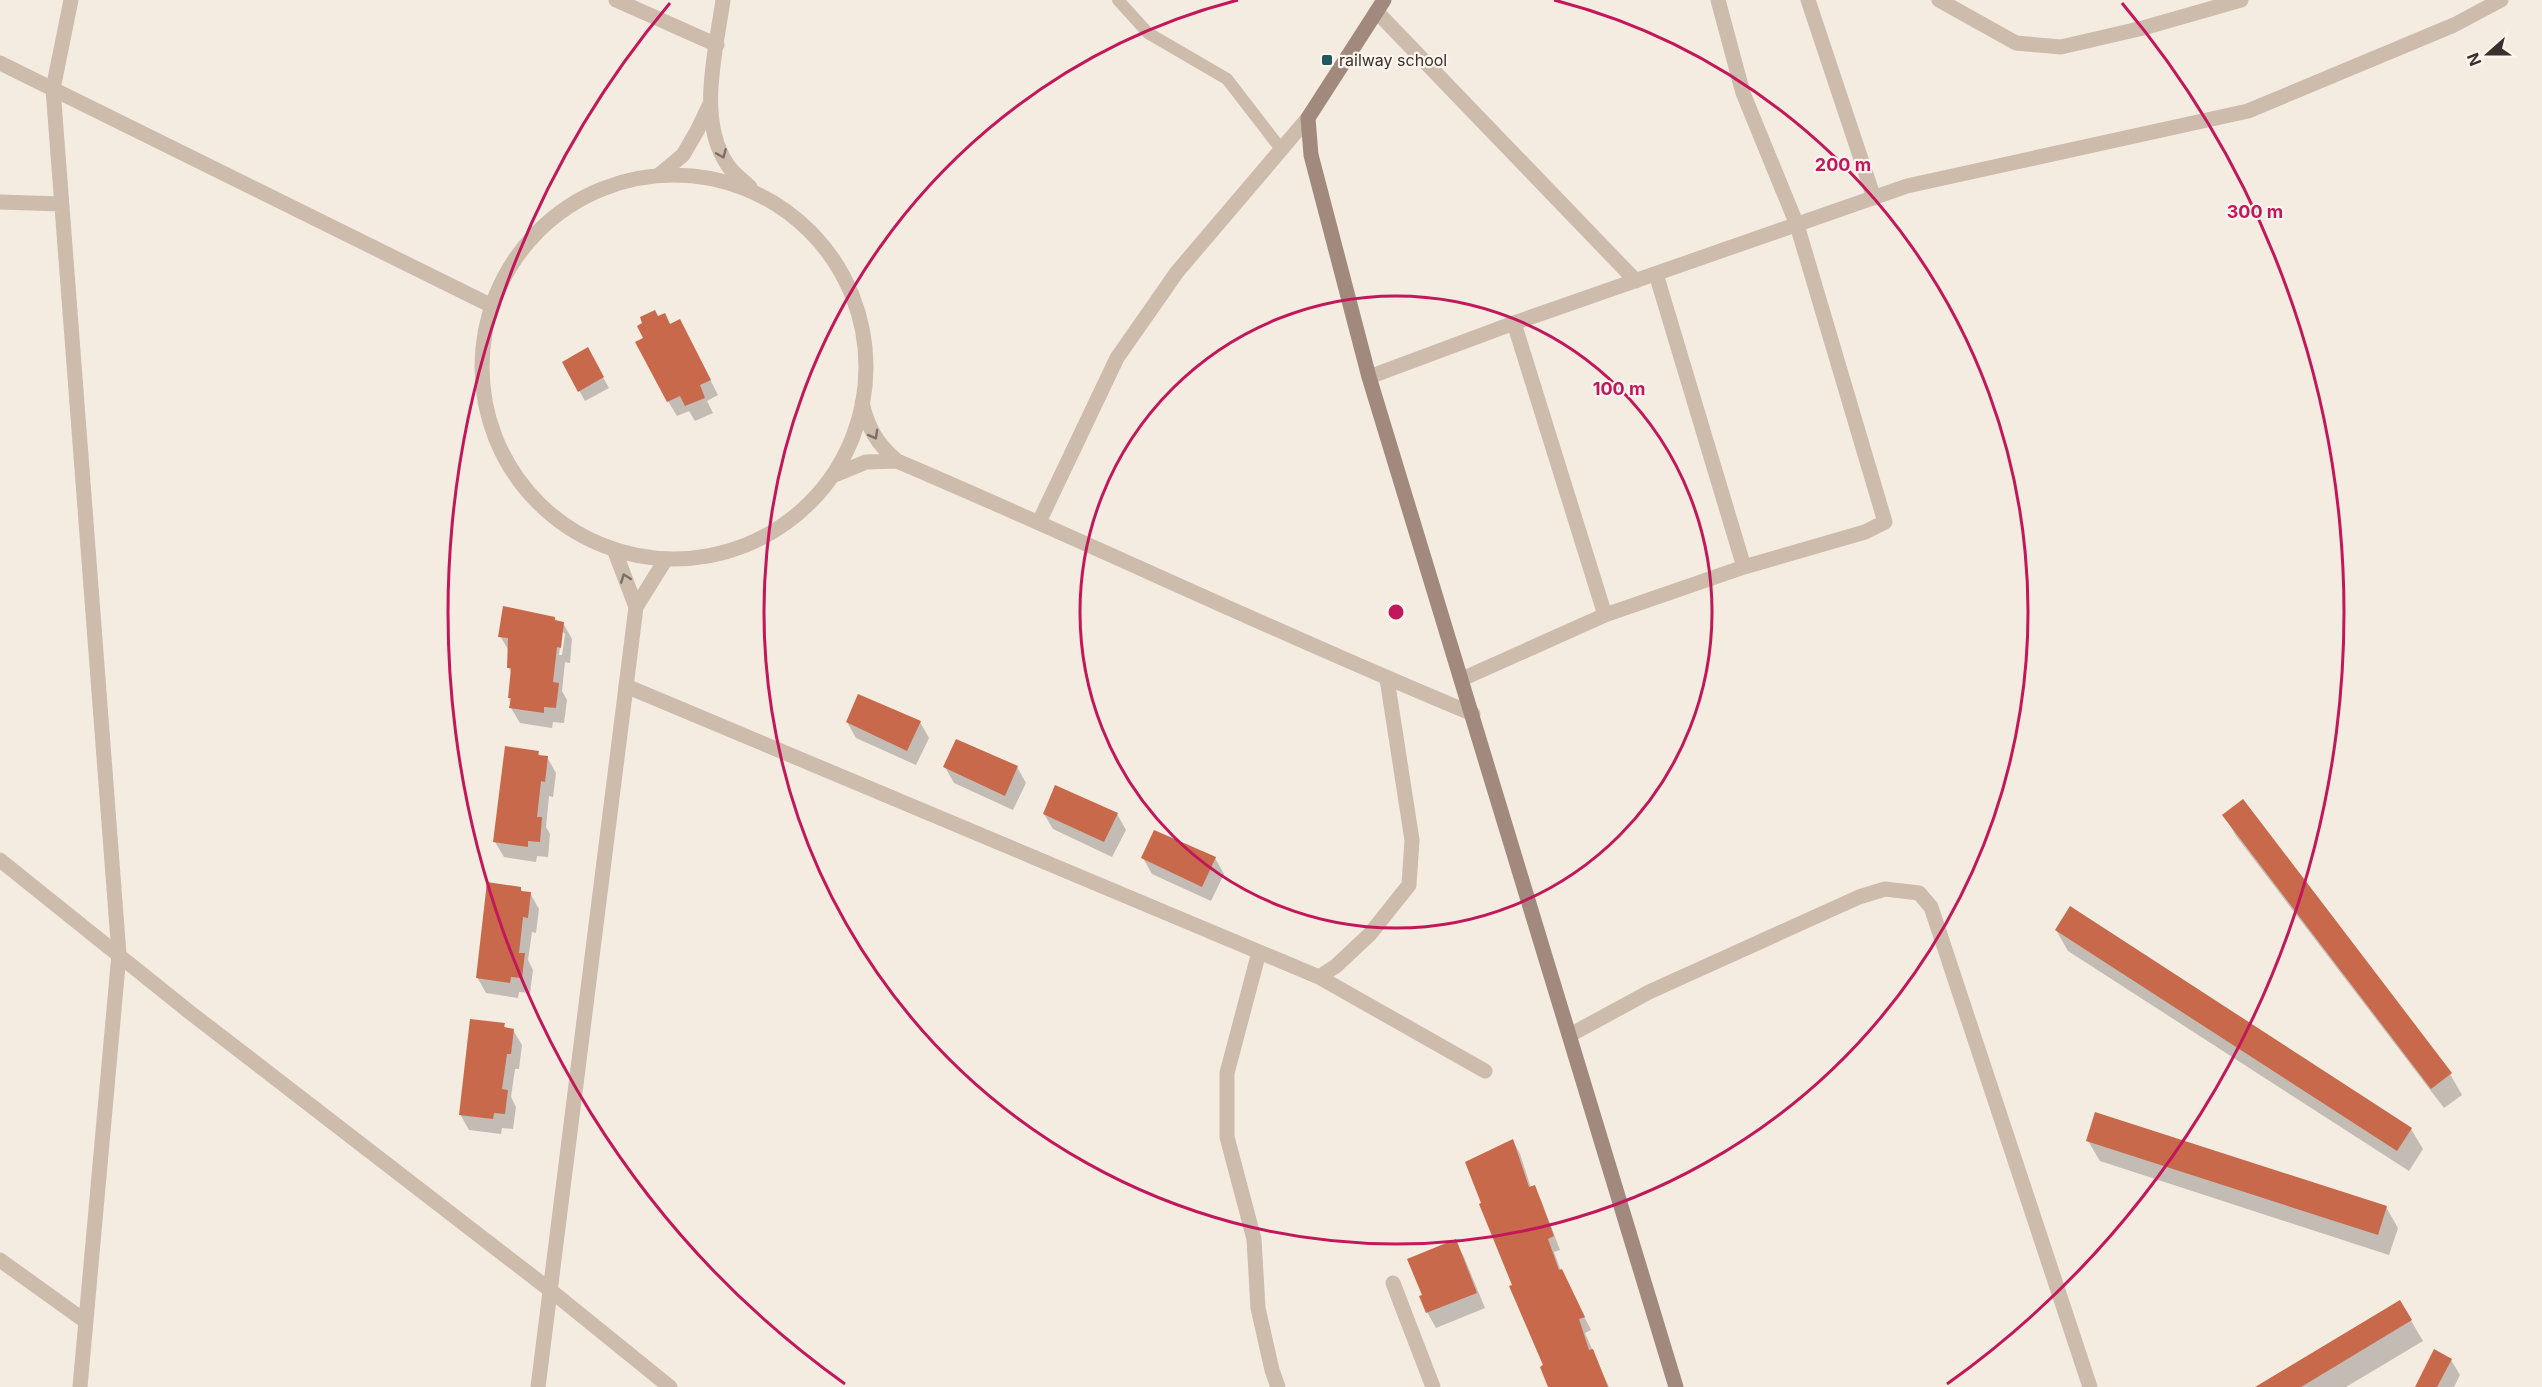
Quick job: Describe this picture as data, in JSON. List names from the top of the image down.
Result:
{
  "places": {
    "transit": ["railway school"]
  },
  "north": "left",
  "rings": ["200 m", "300 m", "100 m"]
}
